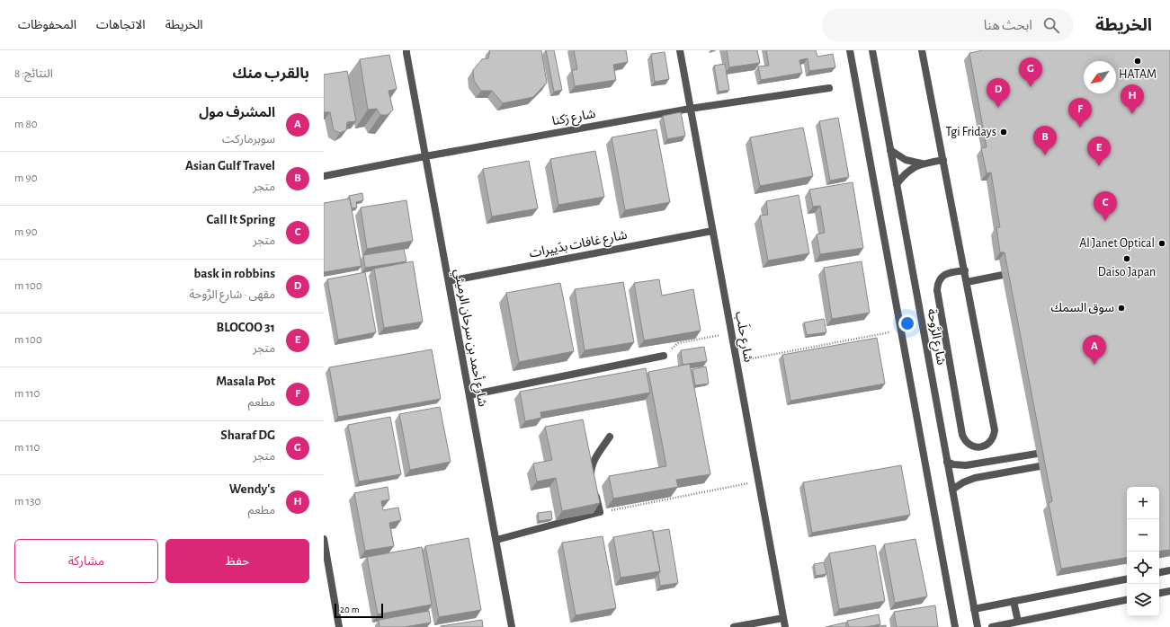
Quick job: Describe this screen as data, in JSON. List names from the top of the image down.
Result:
{
  "streets": {
    "street": [
      "شارع رَكنا",
      "شارع غافات بدَييرات",
      "شارع حلَب",
      "شارع الرَّوحة",
      "شارع أحمد بن سرحان الرميثي"
    ]
  },
  "crossings": [
    ["شارع رَكنا", "شارع حلَب"],
    ["شارع رَكنا", "شارع أحمد بن سرحان الرميثي"],
    ["شارع غافات بدَييرات", "شارع حلَب"],
    ["شارع غافات بدَييرات", "شارع أحمد بن سرحان الرميثي"]
  ],
  "places": [
    "HATAM",
    "Tgi Fridays",
    "Al Janet Optical",
    "Daiso Japan",
    "سوق السمك"
  ],
  "scale_bar": "20 m",
  "north": "bottom left",
  "page": {
    "header": "الخريطة",
    "search": "ابحث هنا",
    "nav": ["الخريطة", "الاتجاهات", "المحفوظات"],
    "heading": ["بالقرب منك", "النتائج: 8"],
    "pins": [
      "G",
      "D",
      "H",
      "F",
      "B",
      "E",
      "C",
      "A"
    ],
    "list": [
      {
        "mark": "A",
        "name": "المشرف مول",
        "note": "سوبرماركت",
        "value": "80 m"
      },
      {
        "mark": "B",
        "name": "Asian Gulf Travel",
        "note": "متجر",
        "value": "90 m"
      },
      {
        "mark": "C",
        "name": "Call It Spring",
        "note": "متجر",
        "value": "90 m"
      },
      {
        "mark": "D",
        "name": "bask in robbins",
        "note": "مقهى · شارع الرَّوحة",
        "value": "100 m"
      },
      {
        "mark": "E",
        "name": "BLOCOO 31",
        "note": "متجر",
        "value": "100 m"
      },
      {
        "mark": "F",
        "name": "Masala Pot",
        "note": "مطعم",
        "value": "110 m"
      },
      {
        "mark": "G",
        "name": "Sharaf DG",
        "note": "متجر",
        "value": "110 m"
      },
      {
        "mark": "H",
        "name": "Wendy's",
        "note": "مطعم",
        "value": "130 m"
      }
    ],
    "map_buttons": ["+", "−"],
    "buttons": ["حفظ", "مشاركة"],
    "scale": "20 m"
  }
}
